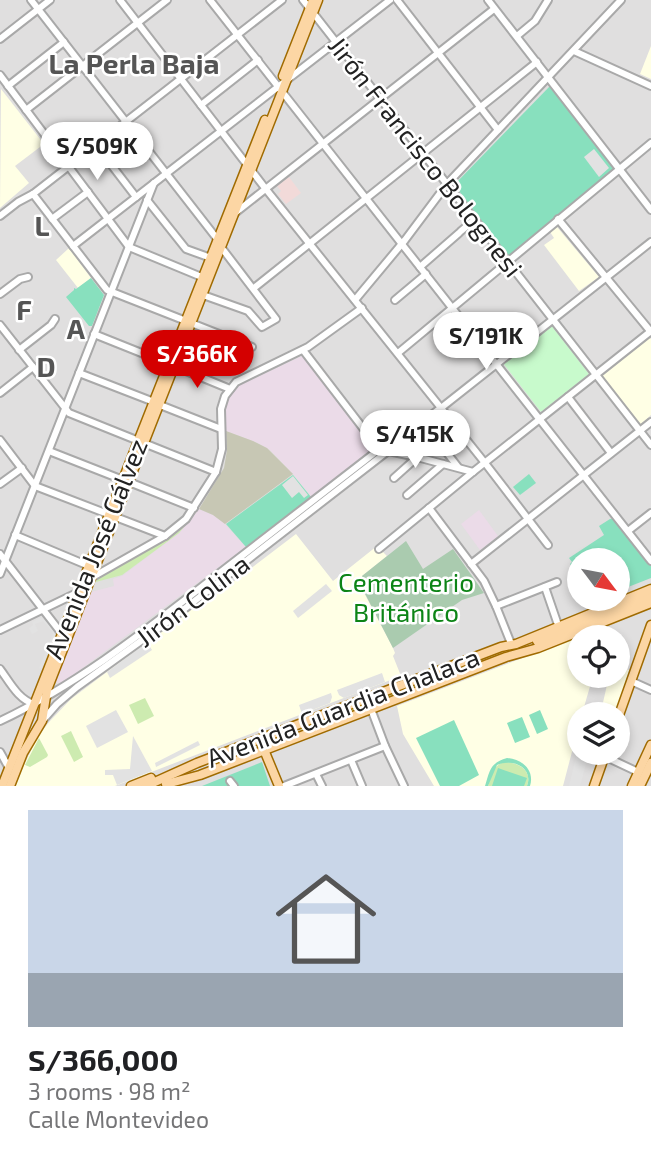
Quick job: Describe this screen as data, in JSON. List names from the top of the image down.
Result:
{
  "streets": {
    "main road": ["Avenida José Gálvez", "Jirón Colina", "Avenida Guardia Chalaca"],
    "street": ["Jirón Francisco Bolognesi"]
  },
  "crossings": [
    ["Jirón Francisco Bolognesi", "Avenida José Gálvez"],
    ["Jirón Francisco Bolognesi", "Jirón Colina"],
    ["Avenida José Gálvez", "Jirón Colina"]
  ],
  "districts": [
    "La Perla Baja",
    "L",
    "F",
    "A",
    "D"
  ],
  "parks": ["Cementerio Británico"],
  "north": "bottom right",
  "page": {
    "price": [
      "S/509K",
      "S/191K",
      "S/366K",
      "S/415K"
    ],
    "list": [
      {
        "name": "S/366,000",
        "note": "3 rooms · 98 m² · Calle Montevideo"
      }
    ]
  }
}
